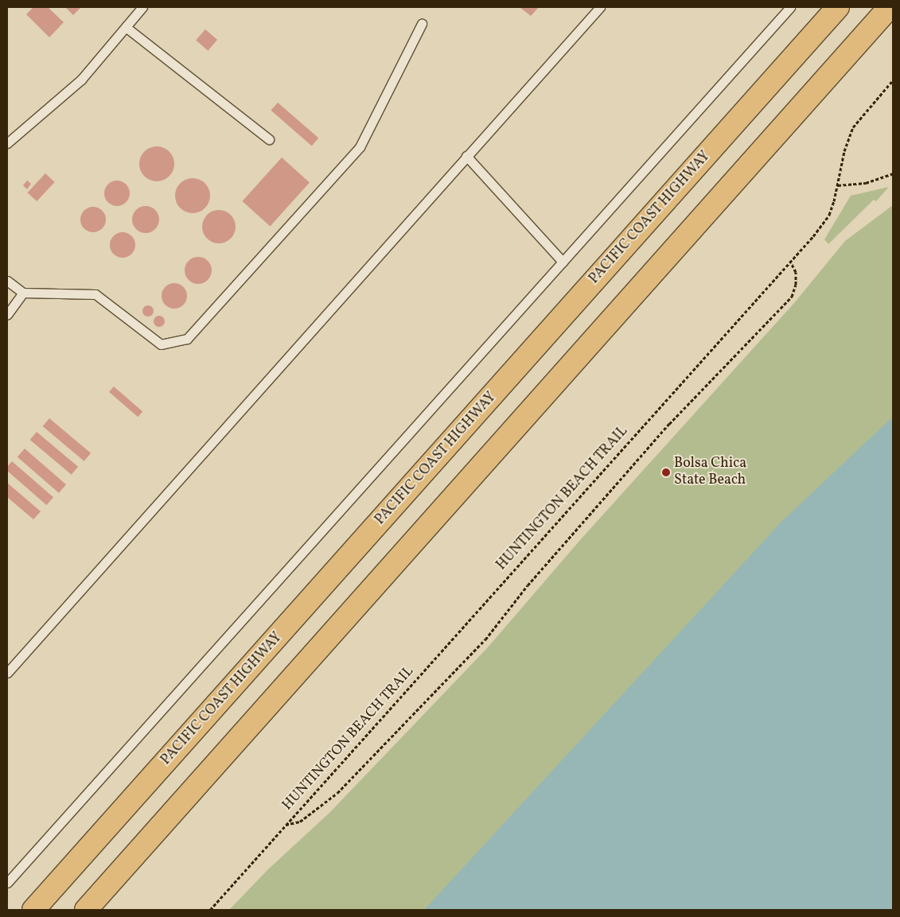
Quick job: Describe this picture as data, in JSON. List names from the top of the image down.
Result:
{
  "streets": {
    "highway": ["PACIFIC COAST HIGHWAY"],
    "path": ["HUNTINGTON BEACH TRAIL"]
  },
  "places": ["Bolsa Chica State Beach"]
}
